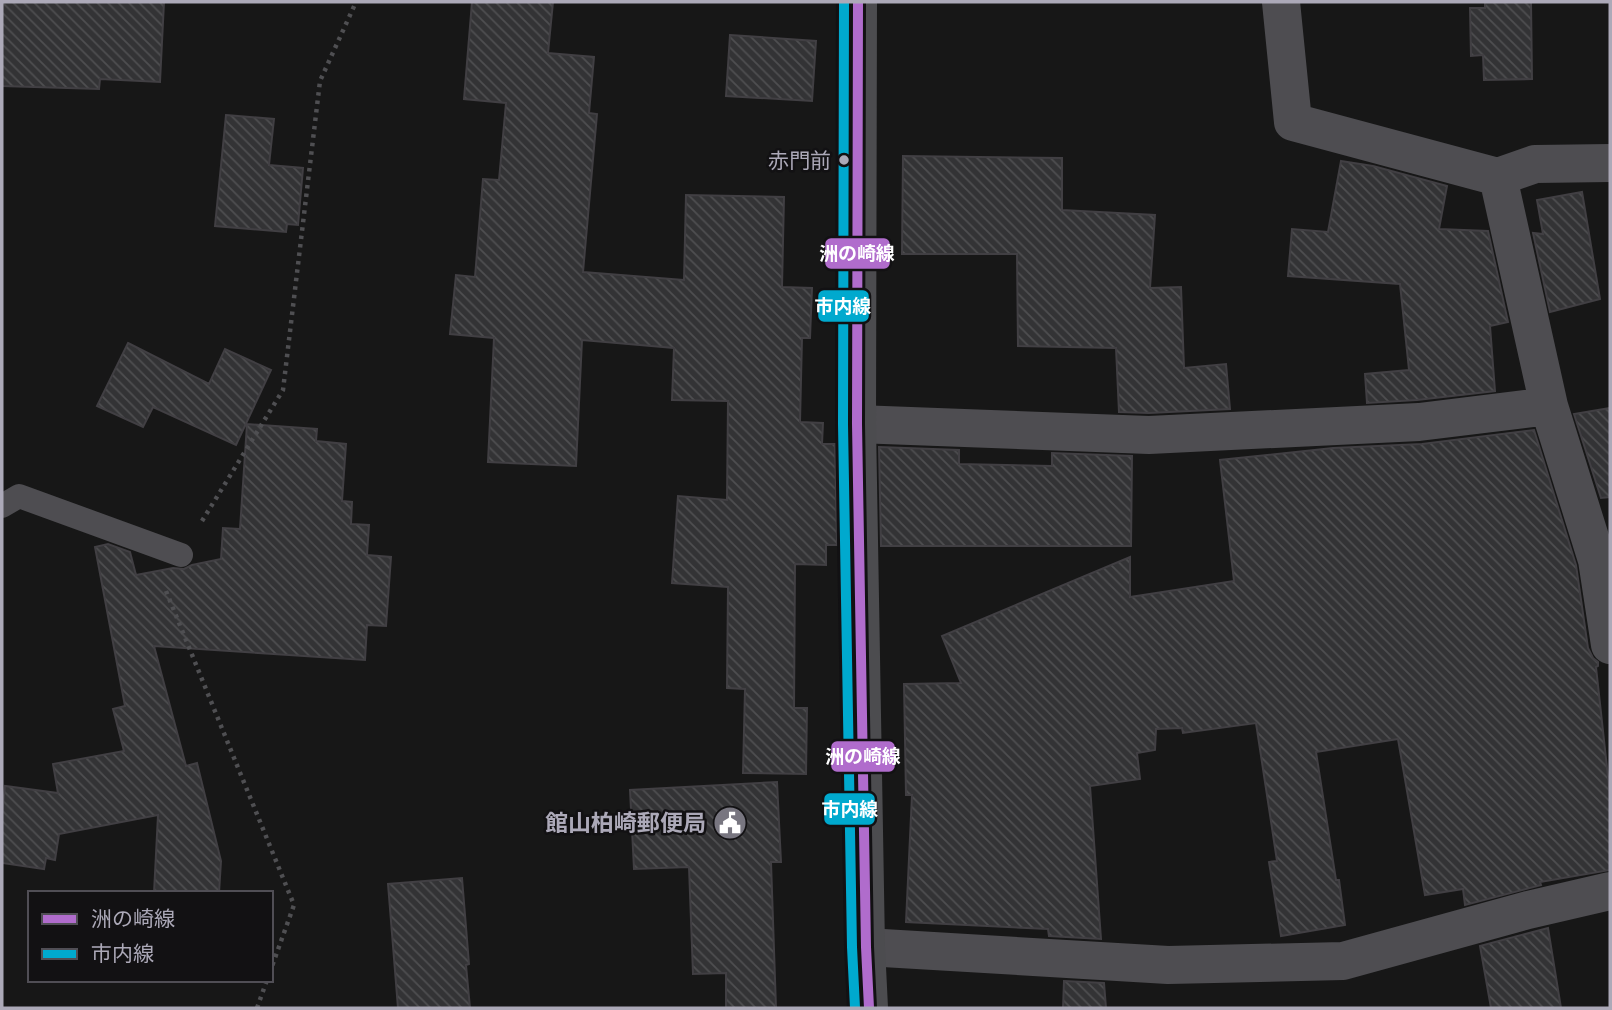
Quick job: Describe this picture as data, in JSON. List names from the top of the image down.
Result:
{
  "places": {
    "other": ["赤門前"],
    "public building": ["館山柏崎郵便局"]
  },
  "lines": ["transit line 洲の崎線", "transit line 市内線"],
  "legend": ["洲の崎線", "市内線"]
}
